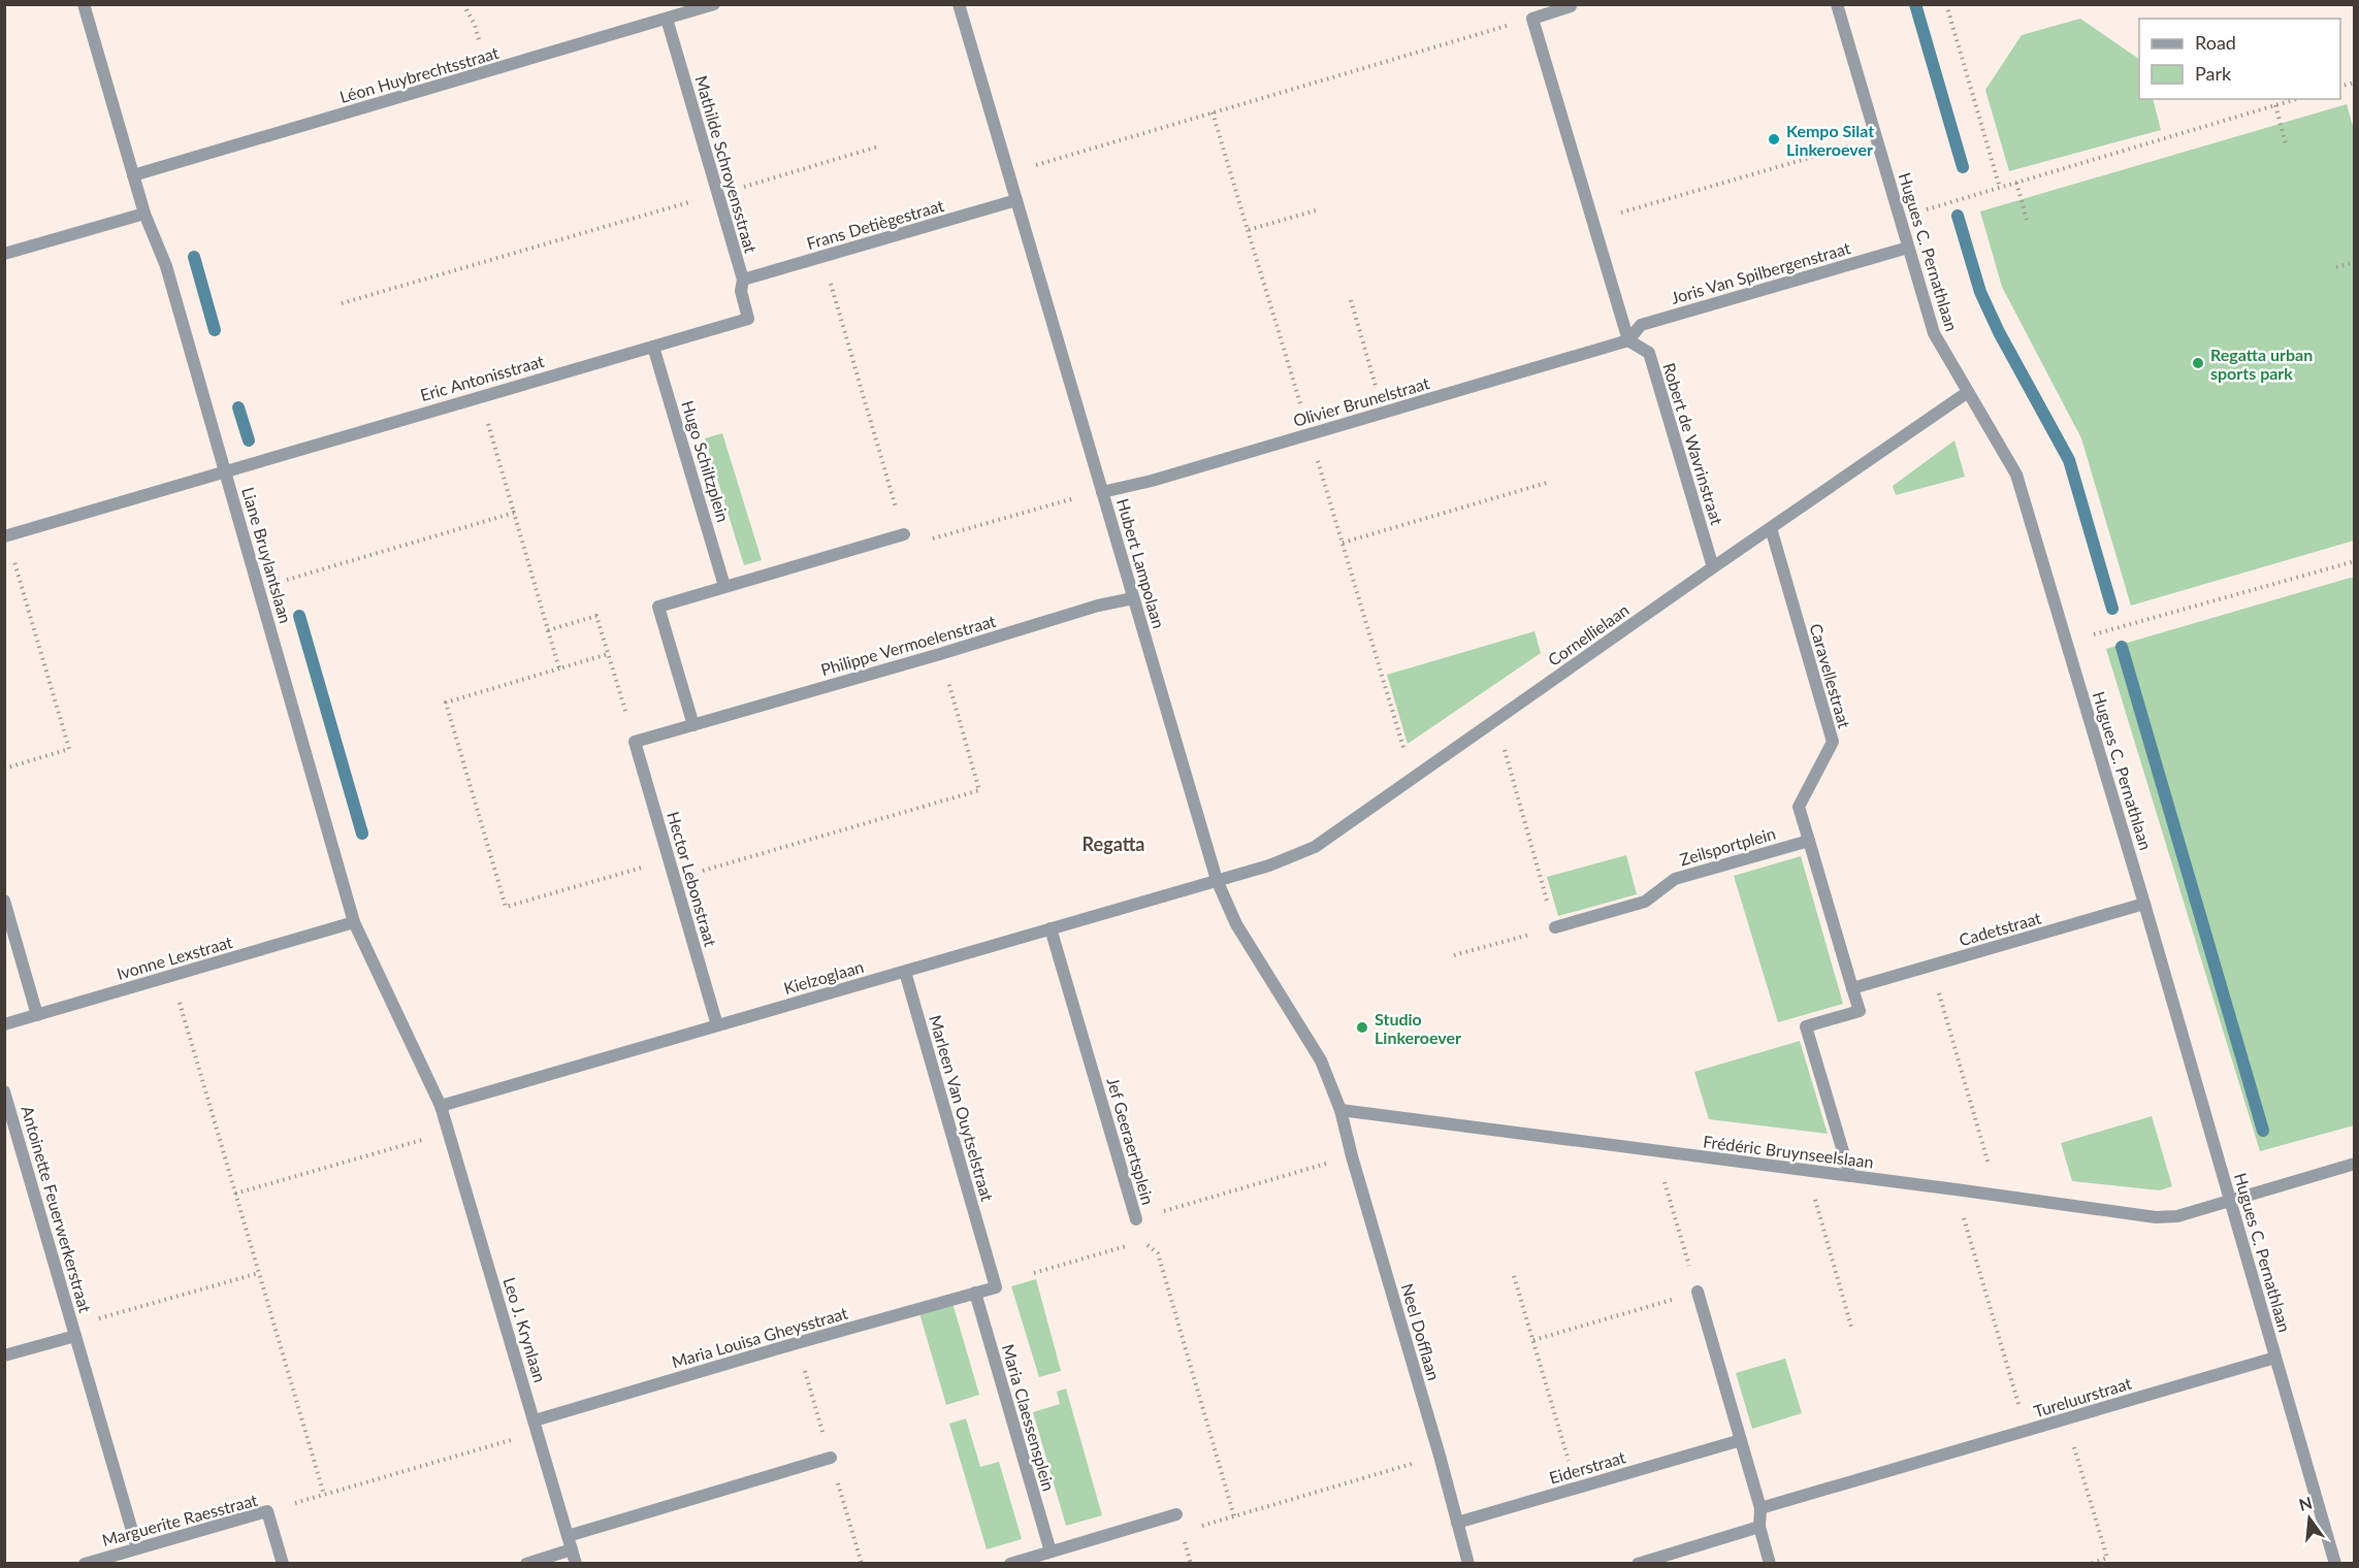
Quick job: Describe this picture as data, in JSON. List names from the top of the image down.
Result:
{
  "streets": {
    "street": [
      "Léon Huybrechtsstraat",
      "Mathilde Schroyensstraat",
      "Frans Detiègestraat",
      "Hugues C. Pernathlaan",
      "Joris Van Spilbergenstraat",
      "Eric Antonisstraat",
      "Olivier Brunelstraat",
      "Robert de Wavrinstraat",
      "Hugo Schiltzplein",
      "Liane Bruylantslaan",
      "Hubert Lampolaan",
      "Cornellielaan",
      "Philippe Vermoelenstraat",
      "Caravellestraat",
      "Zeilsportplein",
      "Hector Lebonstraat",
      "Cadetstraat",
      "Ivonne Lexstraat",
      "Kielzoglaan",
      "Marleen Van Ouytselstraat",
      "Jef Geeraertsplein",
      "Frédéric Bruynseelslaan",
      "Antoinette Feuerwerkerstraat",
      "Leo J. Krynlaan",
      "Neel Dofflaan",
      "Maria Louisa Gheysstraat",
      "Tureluurstraat",
      "Maria Claessensplein",
      "Eiderstraat",
      "Marguerite Raesstraat"
    ]
  },
  "crossings": [
    ["Léon Huybrechtsstraat", "Mathilde Schroyensstraat"],
    ["Léon Huybrechtsstraat", "Liane Bruylantslaan"],
    ["Mathilde Schroyensstraat", "Frans Detiègestraat"],
    ["Mathilde Schroyensstraat", "Eric Antonisstraat"],
    ["Frans Detiègestraat", "Hubert Lampolaan"],
    ["Hugues C. Pernathlaan", "Joris Van Spilbergenstraat"],
    ["Hugues C. Pernathlaan", "Cornellielaan"],
    ["Hugues C. Pernathlaan", "Cadetstraat"],
    ["Hugues C. Pernathlaan", "Frédéric Bruynseelslaan"],
    ["Hugues C. Pernathlaan", "Tureluurstraat"],
    ["Joris Van Spilbergenstraat", "Olivier Brunelstraat"],
    ["Joris Van Spilbergenstraat", "Robert de Wavrinstraat"],
    ["Eric Antonisstraat", "Hugo Schiltzplein"],
    ["Eric Antonisstraat", "Liane Bruylantslaan"],
    ["Olivier Brunelstraat", "Robert de Wavrinstraat"],
    ["Olivier Brunelstraat", "Hubert Lampolaan"],
    ["Robert de Wavrinstraat", "Cornellielaan"],
    ["Liane Bruylantslaan", "Ivonne Lexstraat"],
    ["Liane Bruylantslaan", "Kielzoglaan"],
    ["Liane Bruylantslaan", "Leo J. Krynlaan"],
    ["Hubert Lampolaan", "Cornellielaan"],
    ["Hubert Lampolaan", "Philippe Vermoelenstraat"],
    ["Hubert Lampolaan", "Kielzoglaan"],
    ["Hubert Lampolaan", "Frédéric Bruynseelslaan"],
    ["Hubert Lampolaan", "Neel Dofflaan"],
    ["Cornellielaan", "Caravellestraat"],
    ["Cornellielaan", "Kielzoglaan"],
    ["Caravellestraat", "Zeilsportplein"],
    ["Hector Lebonstraat", "Kielzoglaan"],
    ["Kielzoglaan", "Marleen Van Ouytselstraat"],
    ["Kielzoglaan", "Jef Geeraertsplein"],
    ["Kielzoglaan", "Leo J. Krynlaan"],
    ["Marleen Van Ouytselstraat", "Maria Louisa Gheysstraat"],
    ["Jef Geeraertsplein", "Neel Dofflaan"],
    ["Frédéric Bruynseelslaan", "Neel Dofflaan"],
    ["Antoinette Feuerwerkerstraat", "Marguerite Raesstraat"],
    ["Leo J. Krynlaan", "Maria Louisa Gheysstraat"],
    ["Neel Dofflaan", "Eiderstraat"],
    ["Maria Louisa Gheysstraat", "Maria Claessensplein"]
  ],
  "districts": ["Regatta"],
  "places": ["Kempo Silat Linkeroever", "Regatta urban sports park", "Studio Linkeroever"],
  "legend": ["Road", "Park"],
  "north": "top"
}
